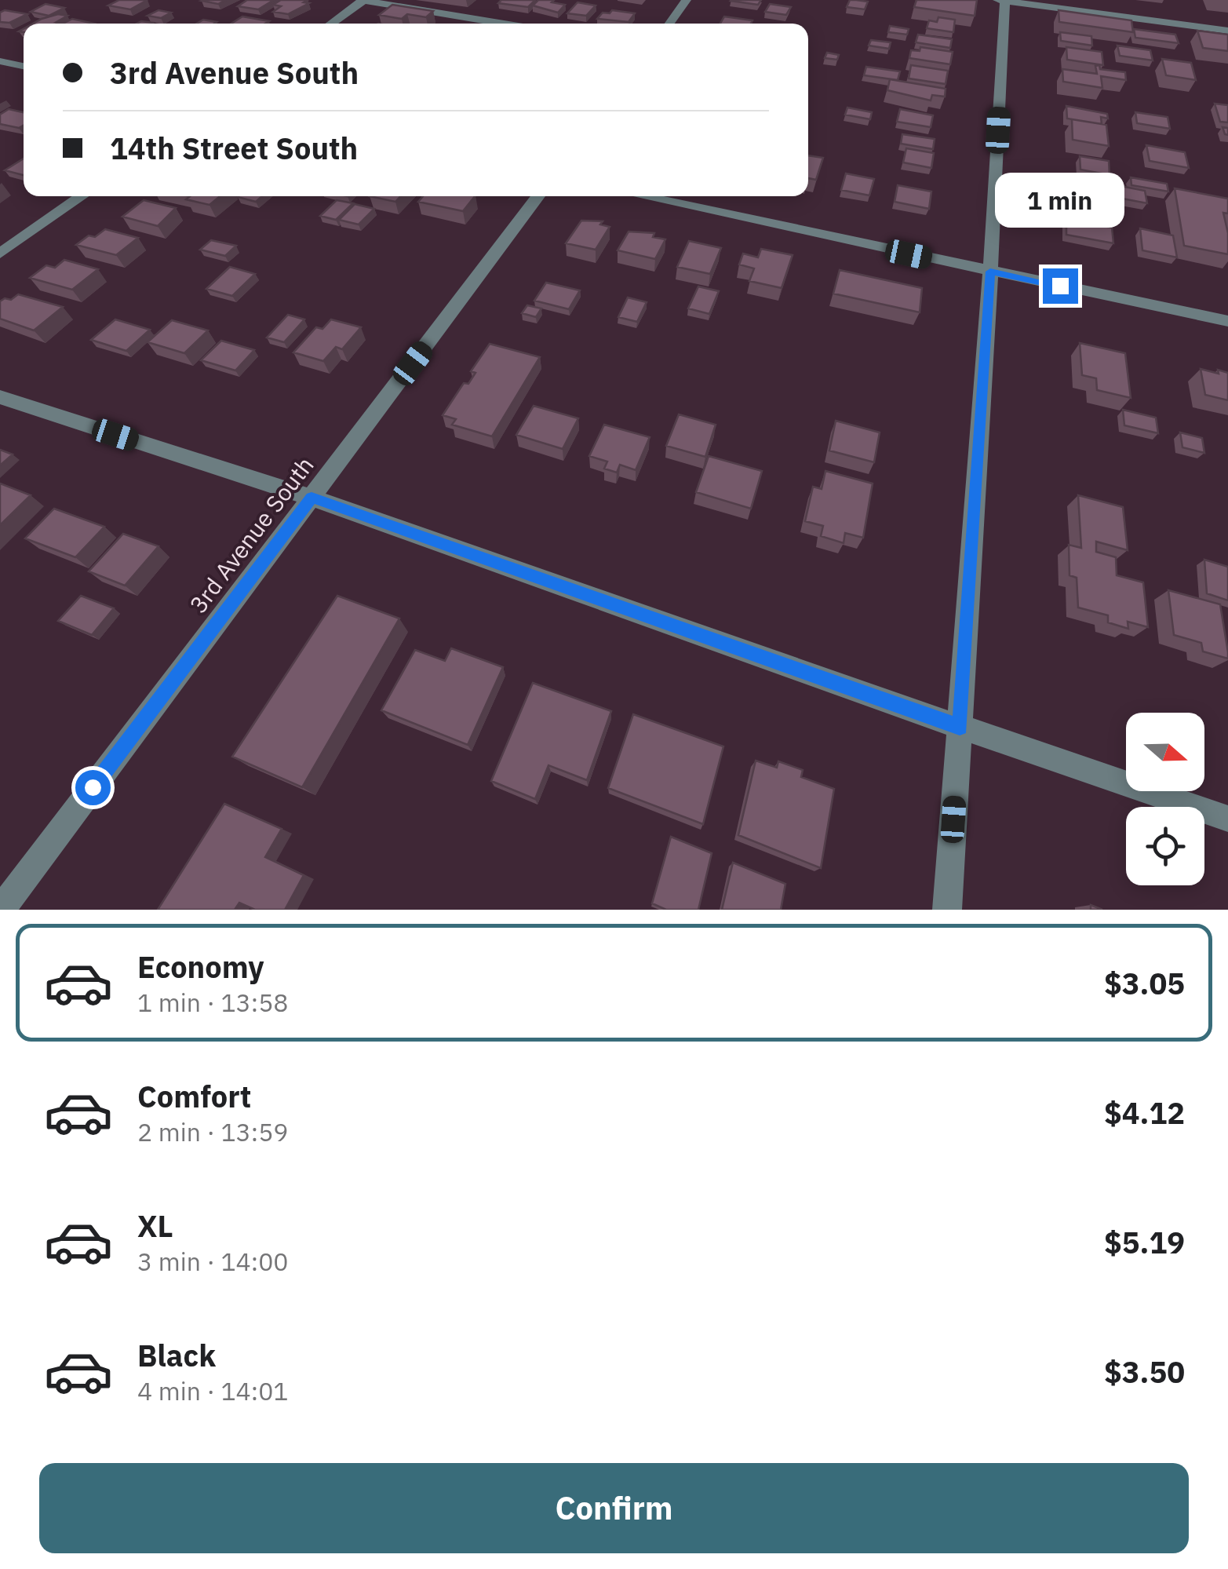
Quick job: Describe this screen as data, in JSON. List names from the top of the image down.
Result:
{
  "streets": {
    "street": ["3rd Avenue South"]
  },
  "north": "right",
  "page": {
    "banner": ["3rd Avenue South", "14th Street South"],
    "bubble": "1 min",
    "list": [
      {
        "name": "Economy",
        "note": "1 min · 13:58",
        "value": "$3.05"
      },
      {
        "name": "Comfort",
        "note": "2 min · 13:59",
        "value": "$4.12"
      },
      {
        "name": "XL",
        "note": "3 min · 14:00",
        "value": "$5.19"
      },
      {
        "name": "Black",
        "note": "4 min · 14:01",
        "value": "$3.50"
      }
    ],
    "buttons": "Confirm"
  }
}
